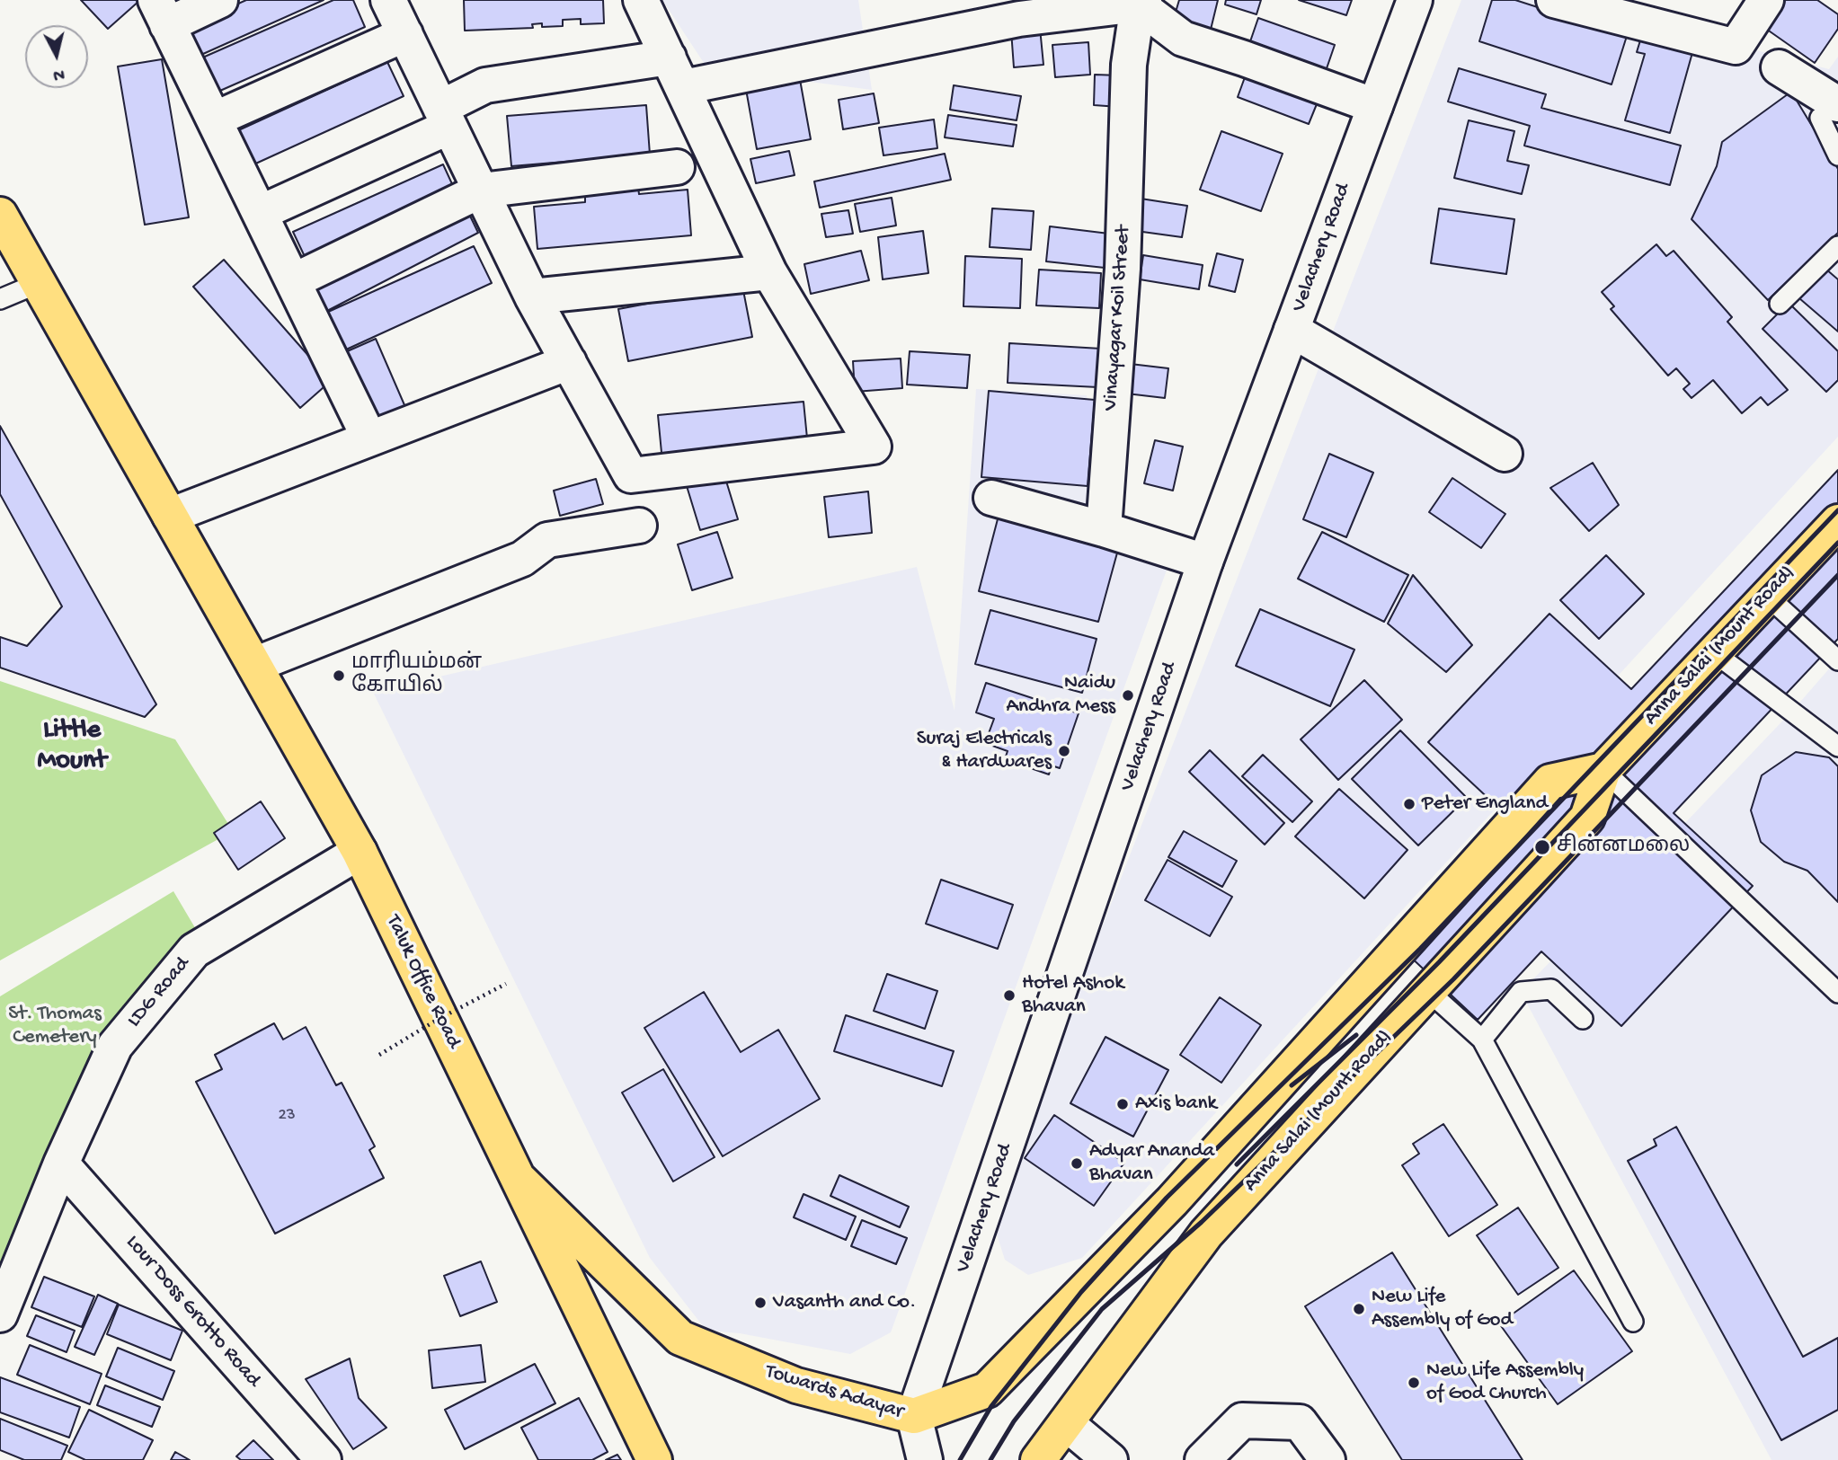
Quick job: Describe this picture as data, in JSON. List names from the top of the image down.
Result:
{
  "streets": {
    "main road": ["Anna Salai (Mount Road)", "Taluk Office Road", "Towards Adayar"],
    "street": [
      "Velachery Road",
      "Vinayagar Koil Street",
      "LDG Road",
      "Lour Doss Grotto Road"
    ]
  },
  "crossings": [
    ["Velachery Road", "Towards Adayar"],
    ["Anna Salai (Mount Road)", "Towards Adayar"],
    ["Taluk Office Road", "LDG Road"],
    ["Taluk Office Road", "Towards Adayar"],
    ["LDG Road", "Lour Doss Grotto Road"]
  ],
  "districts": ["Little Mount"],
  "parks": ["St. Thomas Cemetery"],
  "places": [
    "மாரியம்மன் கோயில்",
    "Naidu Andhra Mess",
    "Suraj Electricals & Hardwares",
    "Peter England",
    "சின்னமலை",
    "Hotel Ashok Bhavan",
    "Axis bank",
    "Adyar Ananda Bhavan",
    "Vasanth and Co.",
    "New Life Assembly of God",
    "New Life Assembly of God Church"
  ],
  "house_numbers": ["23"],
  "north": "bottom"
}
